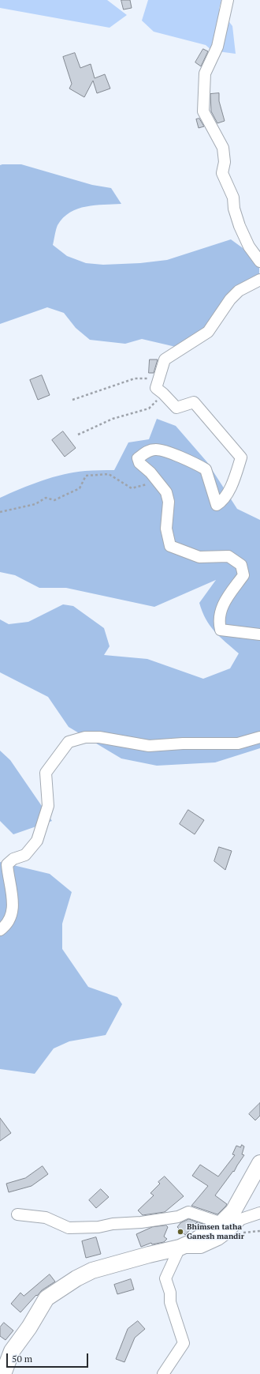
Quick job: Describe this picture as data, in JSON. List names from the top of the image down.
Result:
{
  "places": ["Bhimsen tatha Ganesh mandir"],
  "scale_bar": "50 m"
}
